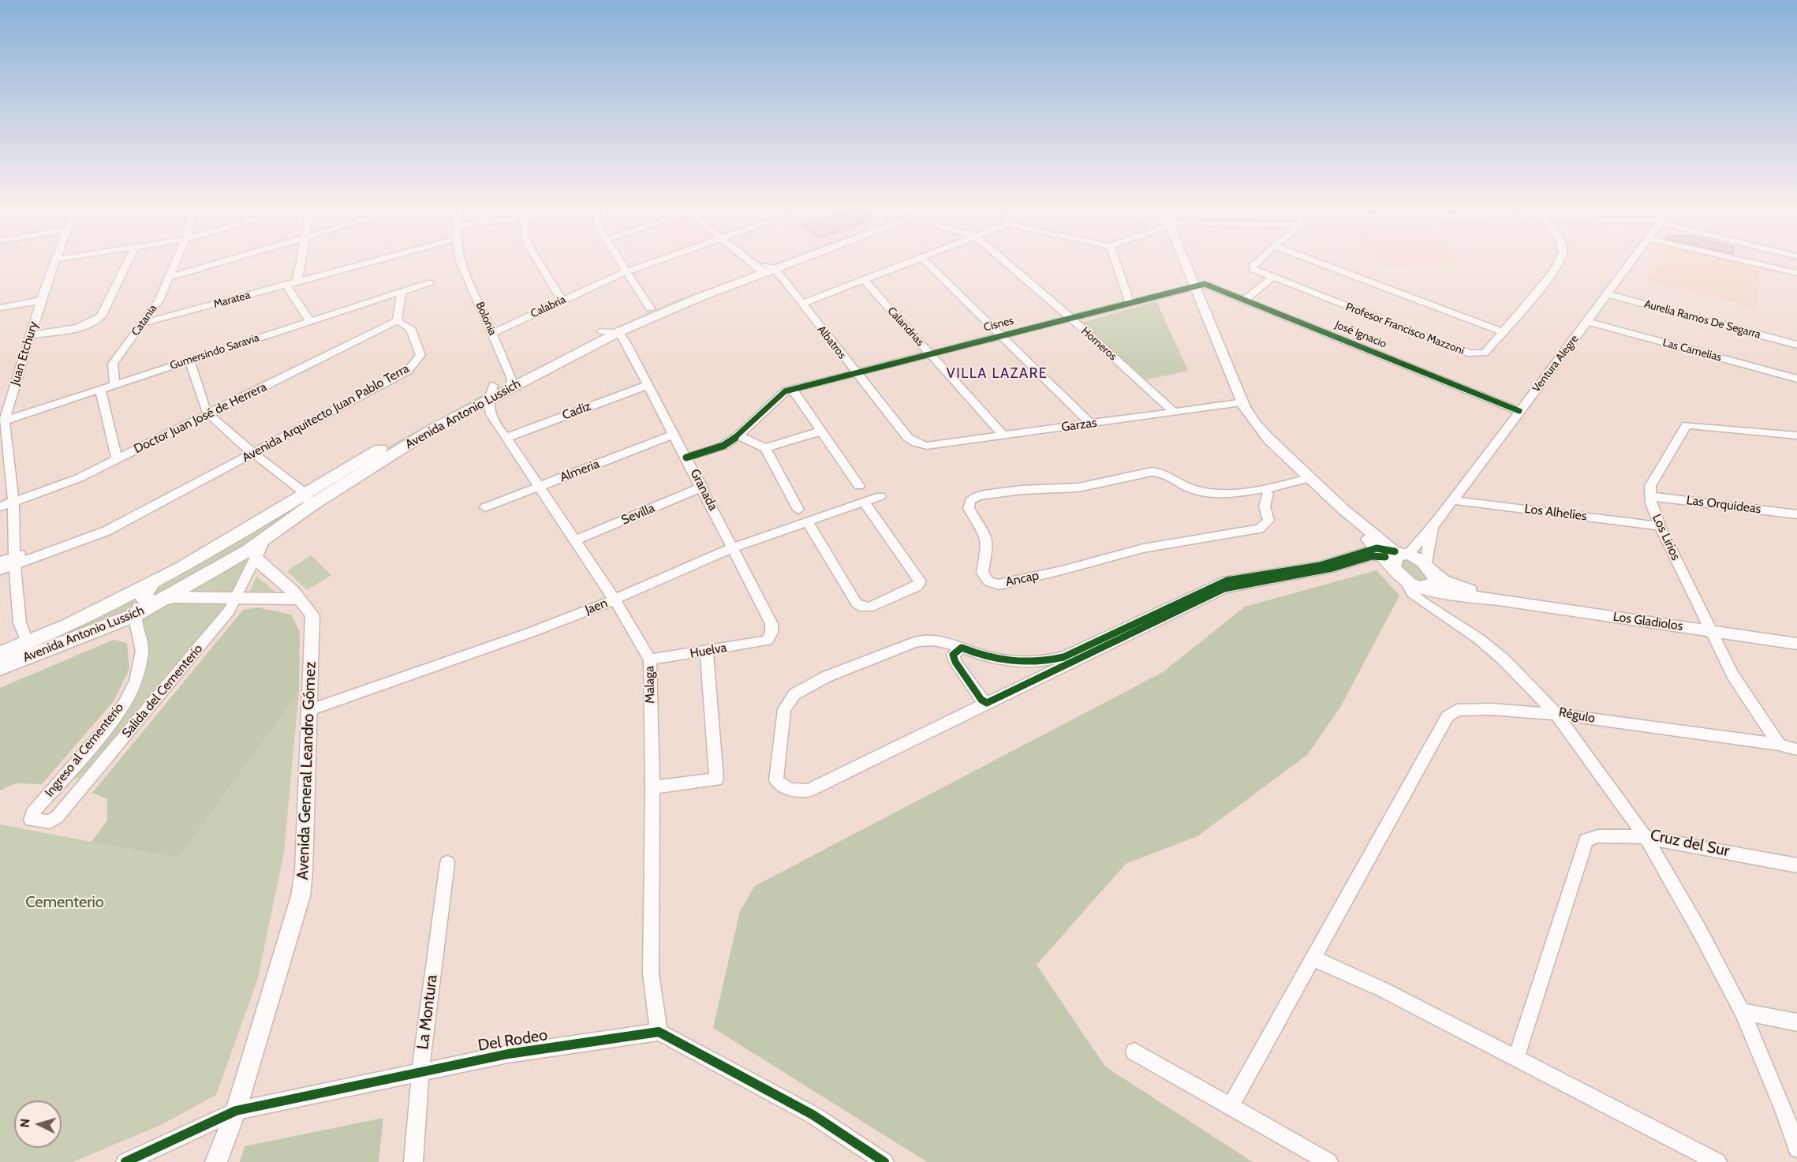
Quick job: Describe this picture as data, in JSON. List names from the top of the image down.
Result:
{
  "streets": {
    "main road": ["Avenida Antonio Lussich"],
    "street": [
      "Maratea",
      "Calabria",
      "Bolonia",
      "Aurelia Ramos De Segarra",
      "Catania",
      "Cisnes",
      "Calandrias",
      "Profesor Francisco Mazzoni",
      "José Ignacio",
      "Albatros",
      "Horneros",
      "Las Camelias",
      "Gumersindo Saravia",
      "Juan Etchury",
      "Ventura Alegre",
      "Cadiz",
      "Avenida Arquitecto Juan Pablo Terra",
      "Doctor Juan José de Herrera",
      "Garzas",
      "Almeria",
      "Granada",
      "Las Orquídeas",
      "Los Alhelíes",
      "Sevilla",
      "Los Lirios",
      "Ancap",
      "Jaen",
      "Los Gladiolos",
      "Huelva",
      "Malaga",
      "Salida del Cementerio",
      "Régulo",
      "Ingreso al Cementerio",
      "Avenida General Leandro Gómez",
      "Cruz del Sur",
      "La Montura",
      "Del Rodeo"
    ]
  },
  "crossings": [
    ["Maratea", "Catania"],
    ["Calabria", "Bolonia"],
    ["Bolonia", "Avenida Antonio Lussich"],
    ["Bolonia", "Malaga"],
    ["Aurelia Ramos De Segarra", "Ventura Alegre"],
    ["Catania", "Gumersindo Saravia"],
    ["Cisnes", "Calandrias"],
    ["Cisnes", "José Ignacio"],
    ["Cisnes", "Albatros"],
    ["Cisnes", "Horneros"],
    ["Cisnes", "Granada"],
    ["Calandrias", "Garzas"],
    ["José Ignacio", "Ventura Alegre"],
    ["Albatros", "Avenida Antonio Lussich"],
    ["Albatros", "Garzas"],
    ["Horneros", "Garzas"],
    ["Las Camelias", "Ventura Alegre"],
    ["Gumersindo Saravia", "Juan Etchury"],
    ["Juan Etchury", "Avenida Arquitecto Juan Pablo Terra"],
    ["Juan Etchury", "Avenida Antonio Lussich"],
    ["Juan Etchury", "Doctor Juan José de Herrera"],
    ["Ventura Alegre", "Los Alhelíes"],
    ["Ventura Alegre", "Los Gladiolos"],
    ["Cadiz", "Granada"],
    ["Cadiz", "Malaga"],
    ["Avenida Arquitecto Juan Pablo Terra", "Doctor Juan José de Herrera"],
    ["Avenida Antonio Lussich", "Granada"],
    ["Avenida Antonio Lussich", "Malaga"],
    ["Avenida Antonio Lussich", "Ingreso al Cementerio"],
    ["Almeria", "Granada"],
    ["Almeria", "Malaga"],
    ["Granada", "Sevilla"],
    ["Granada", "Jaen"],
    ["Granada", "Huelva"],
    ["Las Orquídeas", "Los Lirios"],
    ["Los Alhelíes", "Los Lirios"],
    ["Sevilla", "Malaga"],
    ["Los Lirios", "Los Gladiolos"],
    ["Los Lirios", "Régulo"],
    ["Jaen", "Malaga"],
    ["Jaen", "Avenida General Leandro Gómez"],
    ["Los Gladiolos", "Régulo"],
    ["Huelva", "Malaga"],
    ["Malaga", "Del Rodeo"],
    ["Salida del Cementerio", "Ingreso al Cementerio"],
    ["Salida del Cementerio", "Avenida General Leandro Gómez"],
    ["Régulo", "Cruz del Sur"],
    ["Avenida General Leandro Gómez", "Del Rodeo"],
    ["La Montura", "Del Rodeo"]
  ],
  "districts": ["VILLA LAZARE"],
  "parks": ["Cementerio"],
  "north": "left"
}
